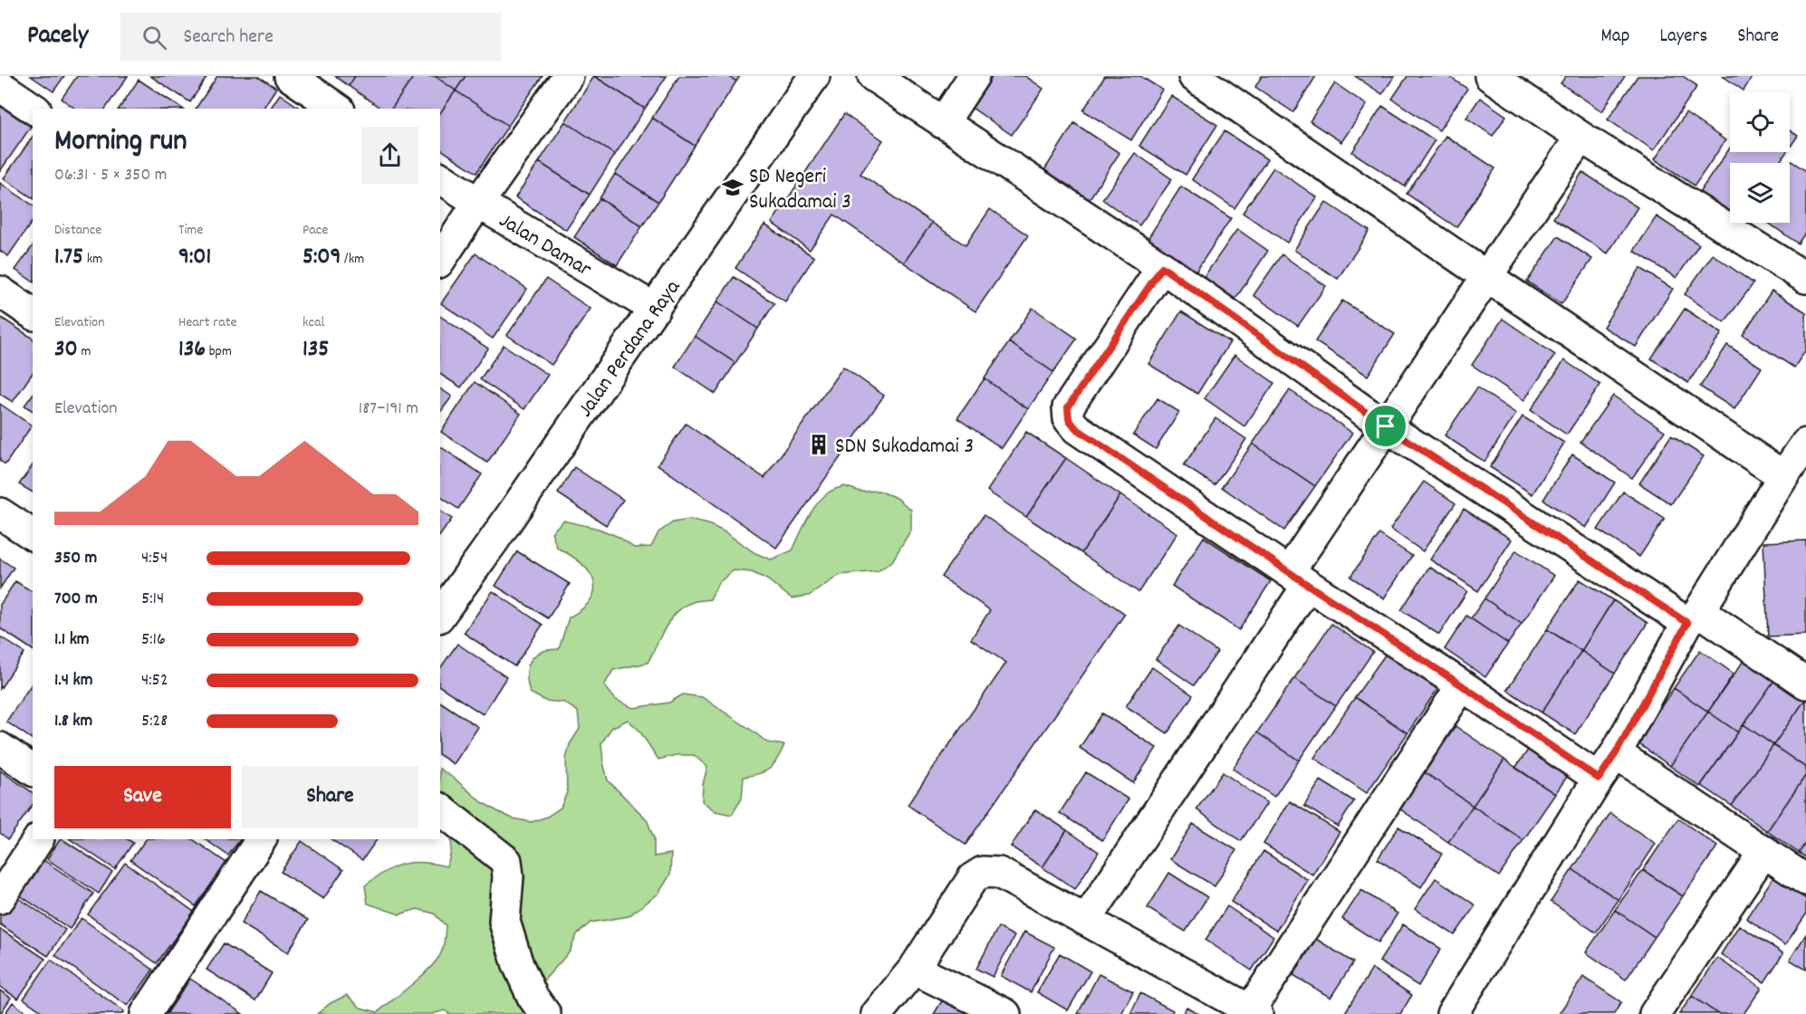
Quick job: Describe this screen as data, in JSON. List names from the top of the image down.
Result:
{
  "streets": {
    "street": ["Jalan Damar", "Jalan Perdana Raya"]
  },
  "crossings": [
    ["Jalan Damar", "Jalan Perdana Raya"]
  ],
  "places": {
    "school or university": ["SD Negeri Sukadamai 3"],
    "building": ["SDN Sukadamai 3"]
  },
  "page": {
    "header": "Pacely",
    "search": "Search here",
    "nav": ["Map", "Layers", "Share"],
    "heading": ["Morning run", "06:31 · 5 × 350 m"],
    "stats": [
      ["Distance", "1.75 km"],
      ["Time", "9:01"],
      ["Pace", "5:09 /km"],
      ["Elevation", "30 m"],
      ["Heart rate", "136 bpm"],
      ["kcal", "135"]
    ],
    "chart": ["Elevation", "187–191 m"],
    "list": [
      {
        "name": "350 m",
        "note": "4:54"
      },
      {
        "name": "700 m",
        "note": "5:14"
      },
      {
        "name": "1.1 km",
        "note": "5:16"
      },
      {
        "name": "1.4 km",
        "note": "4:52"
      },
      {
        "name": "1.8 km",
        "note": "5:28"
      }
    ],
    "buttons": ["Save", "Share"]
  }
}
